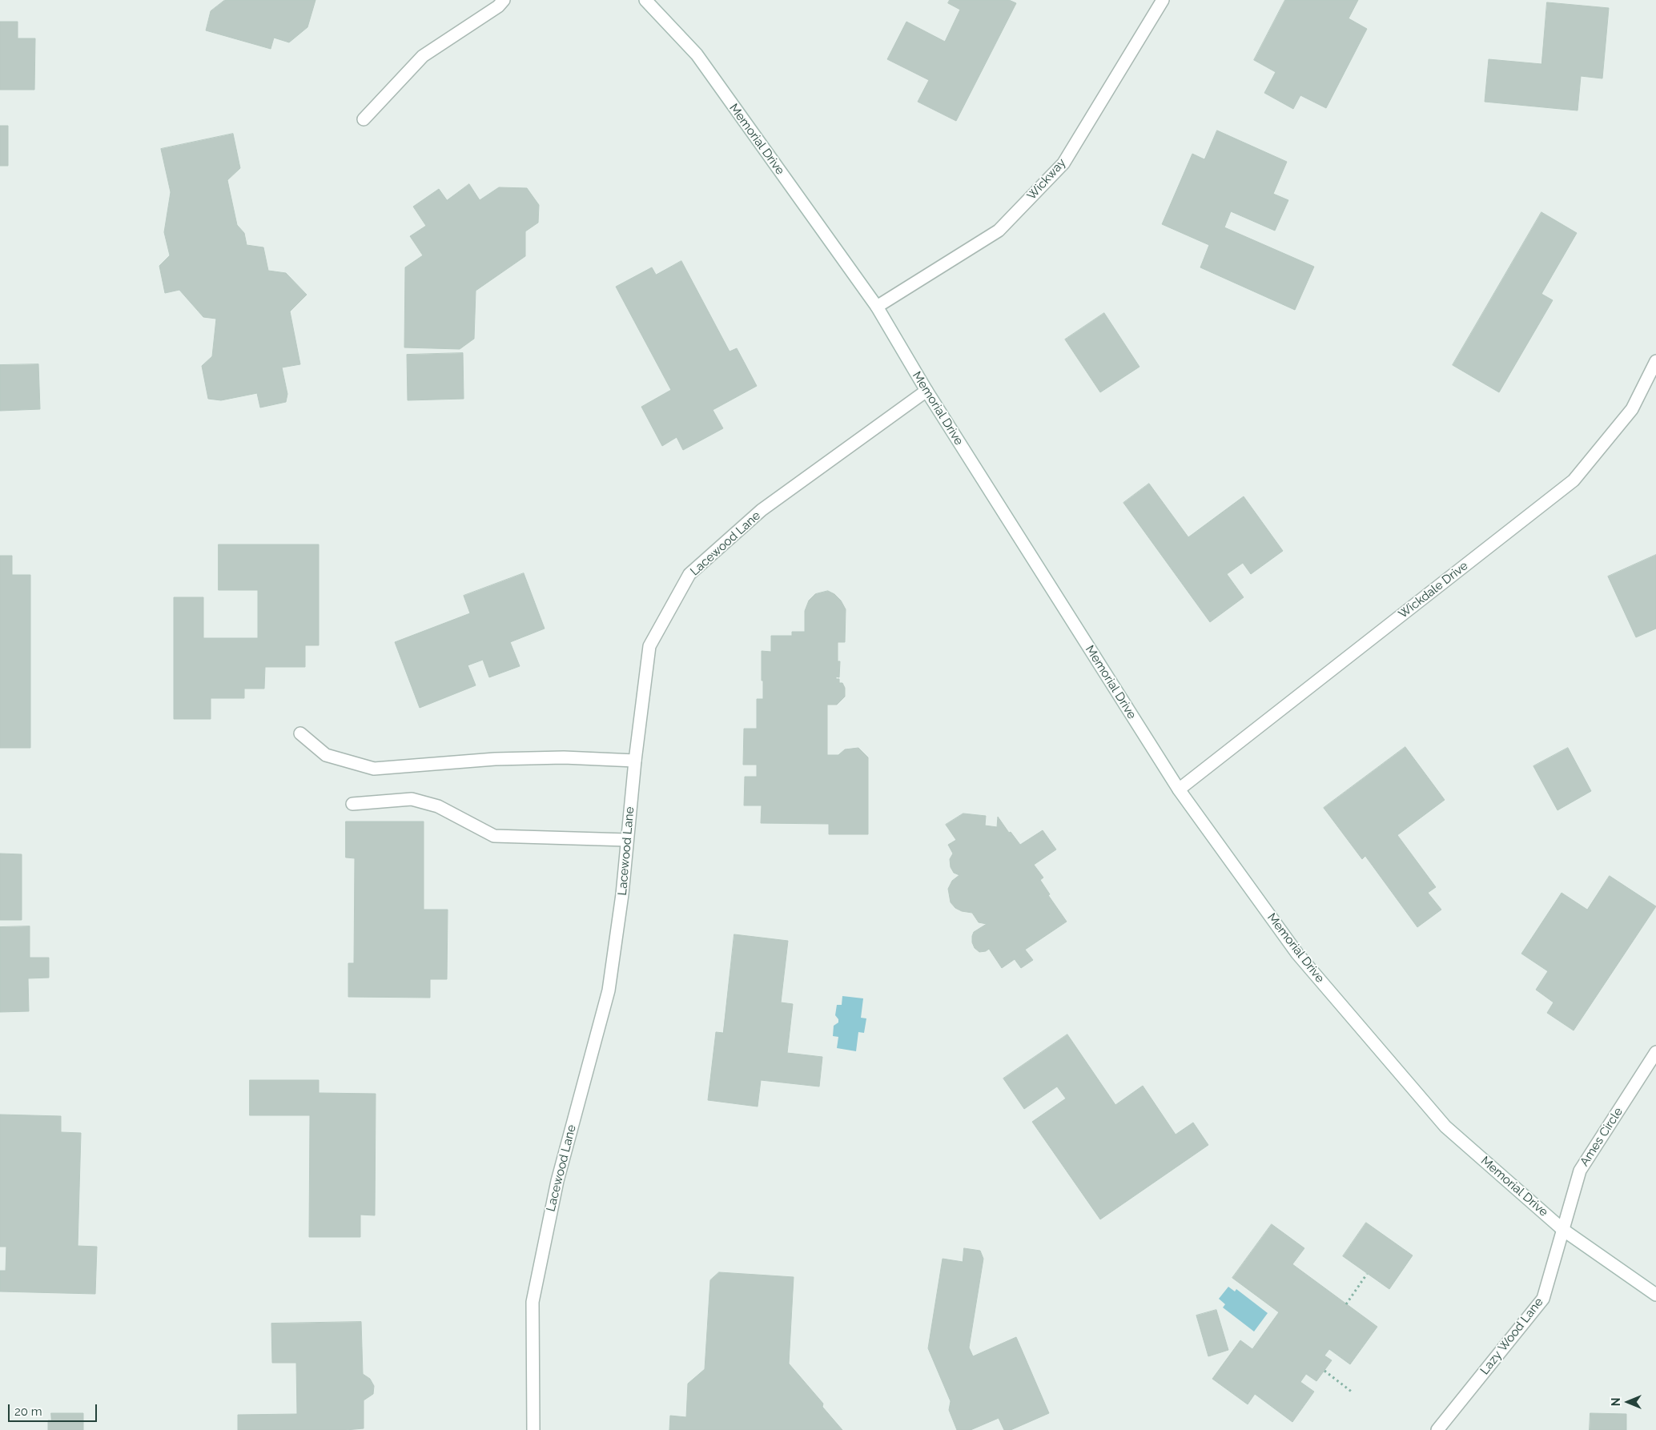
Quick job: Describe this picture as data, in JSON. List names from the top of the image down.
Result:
{
  "streets": {
    "street": [
      "Memorial Drive",
      "Wickway",
      "Lacewood Lane",
      "Wickdale Drive",
      "Ames Circle",
      "Lazy Wood Lane"
    ]
  },
  "crossings": [
    ["Memorial Drive", "Wickway"],
    ["Memorial Drive", "Lacewood Lane"],
    ["Memorial Drive", "Wickdale Drive"],
    ["Memorial Drive", "Ames Circle"],
    ["Memorial Drive", "Lazy Wood Lane"],
    ["Ames Circle", "Lazy Wood Lane"]
  ],
  "scale_bar": "20 m",
  "north": "left"
}
